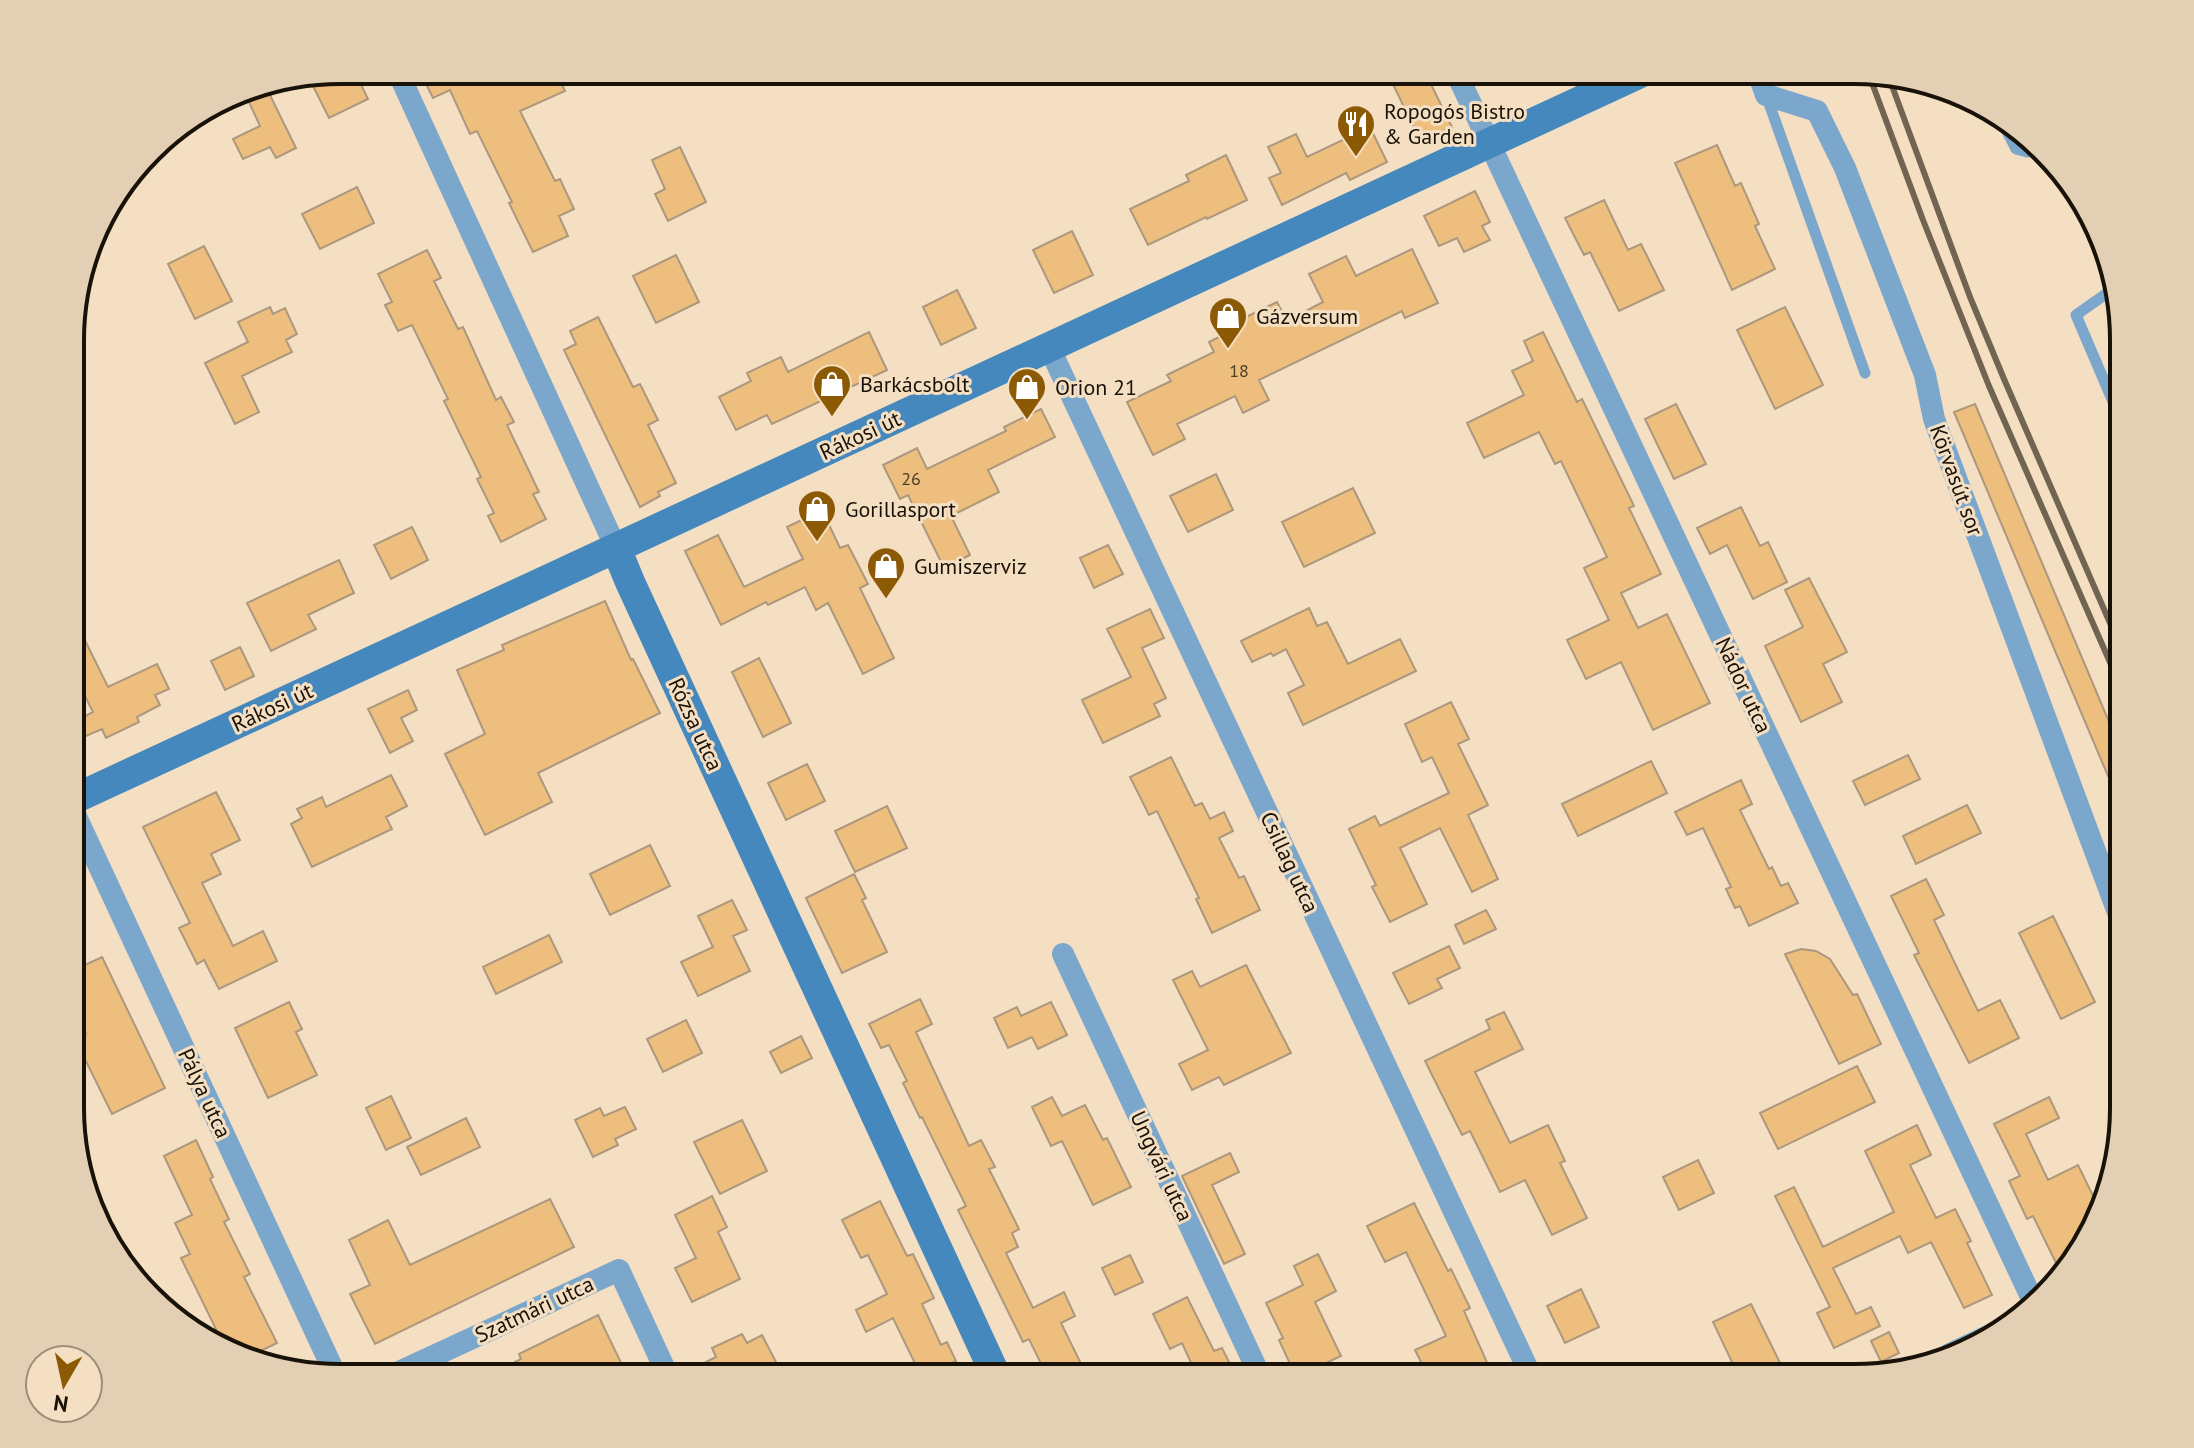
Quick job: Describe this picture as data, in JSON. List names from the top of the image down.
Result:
{
  "streets": {
    "main road": ["Rákosi út", "Rózsa utca"],
    "street": [
      "Körvasút sor",
      "Nádor utca",
      "Csillag utca",
      "Pálya utca",
      "Ungvári utca",
      "Szatmári utca"
    ]
  },
  "crossings": [
    ["Rákosi út", "Nádor utca"],
    ["Rákosi út", "Rózsa utca"],
    ["Rákosi út", "Csillag utca"]
  ],
  "places": {
    "restaurant": ["Ropogós Bistro & Garden"],
    "shop": [
      "Gázversum",
      "Barkácsbolt",
      "Orion 21",
      "Gorillasport",
      "Gumiszerviz"
    ]
  },
  "house_numbers": ["18", "26"],
  "north": "bottom"
}
